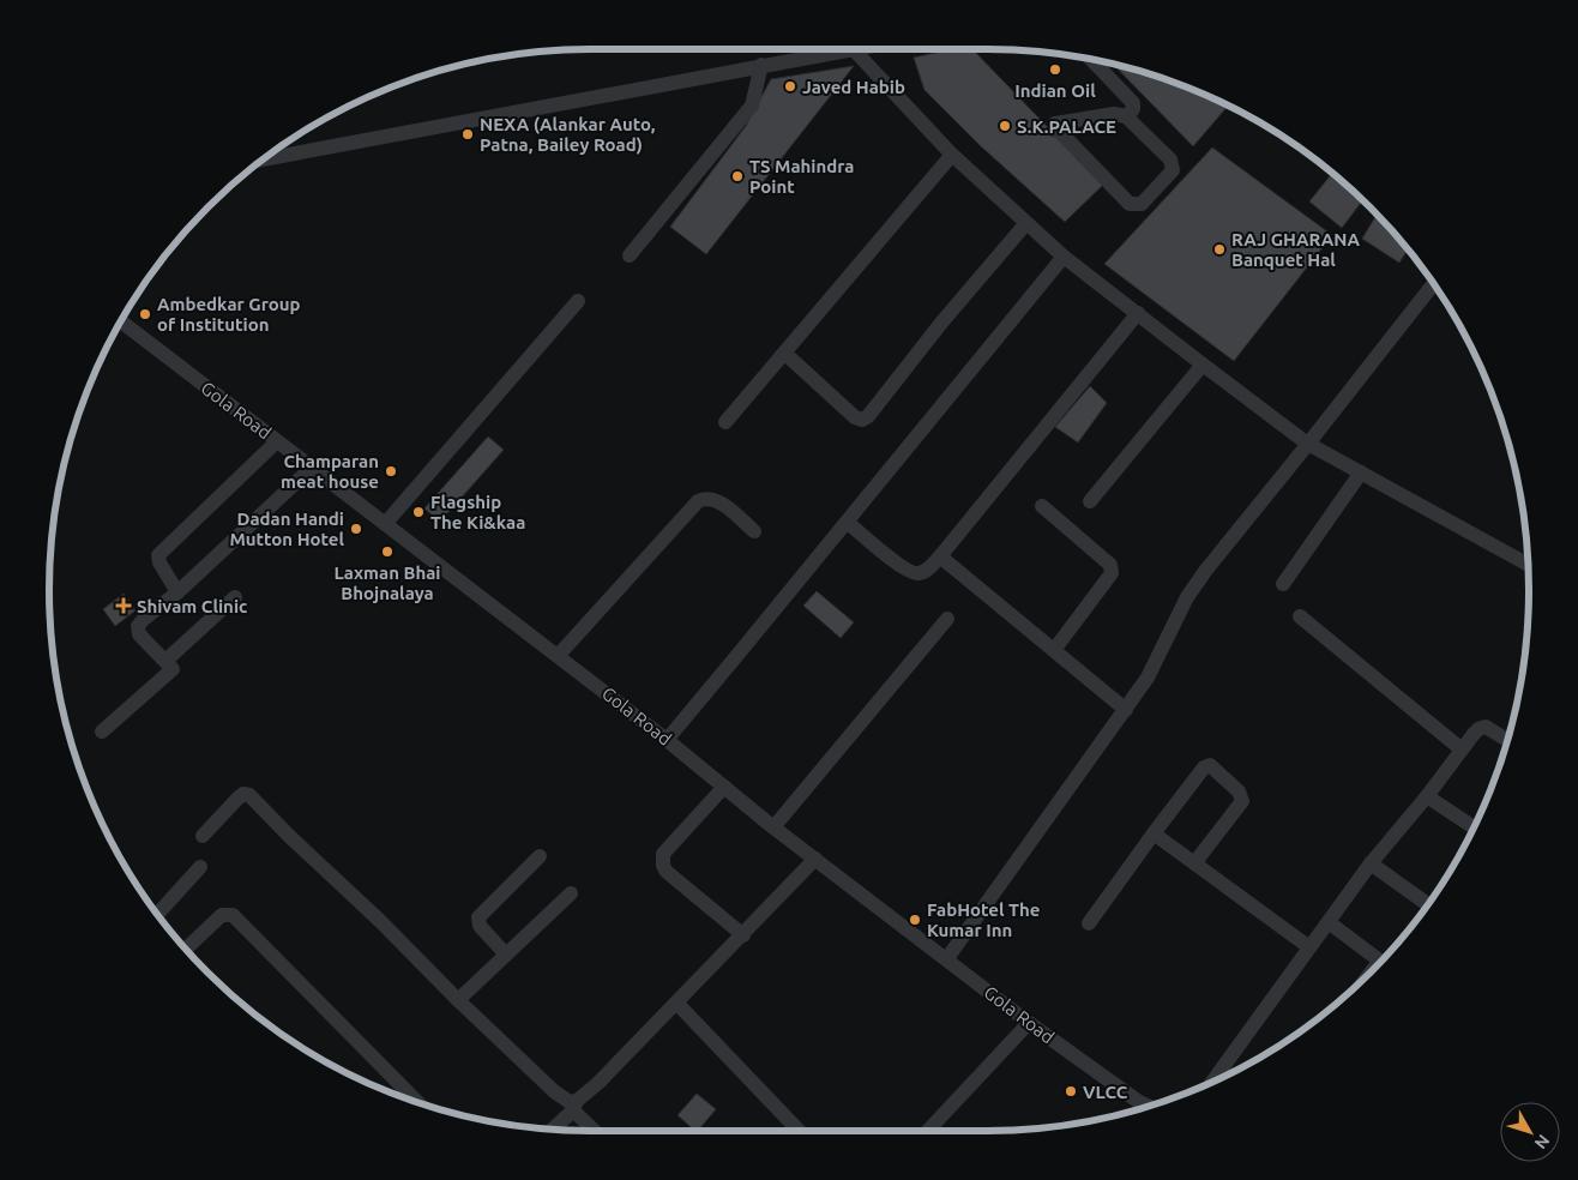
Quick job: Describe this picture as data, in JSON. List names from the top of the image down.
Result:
{
  "streets": {
    "street": ["Gola Road"]
  },
  "places": {
    "other": [
      "Indian Oil",
      "Javed Habib",
      "S.K.PALACE",
      "NEXA (Alankar Auto, Patna, Bailey Road)",
      "TS Mahindra Point",
      "RAJ GHARANA Banquet Hal",
      "Ambedkar Group of Institution",
      "Champaran meat house",
      "Flagship The Ki&kaa",
      "Dadan Handi Mutton Hotel",
      "Laxman Bhai Bhojnalaya",
      "FabHotel The Kumar Inn",
      "VLCC"
    ],
    "health": ["Shivam Clinic"]
  },
  "north": "bottom right"
}
